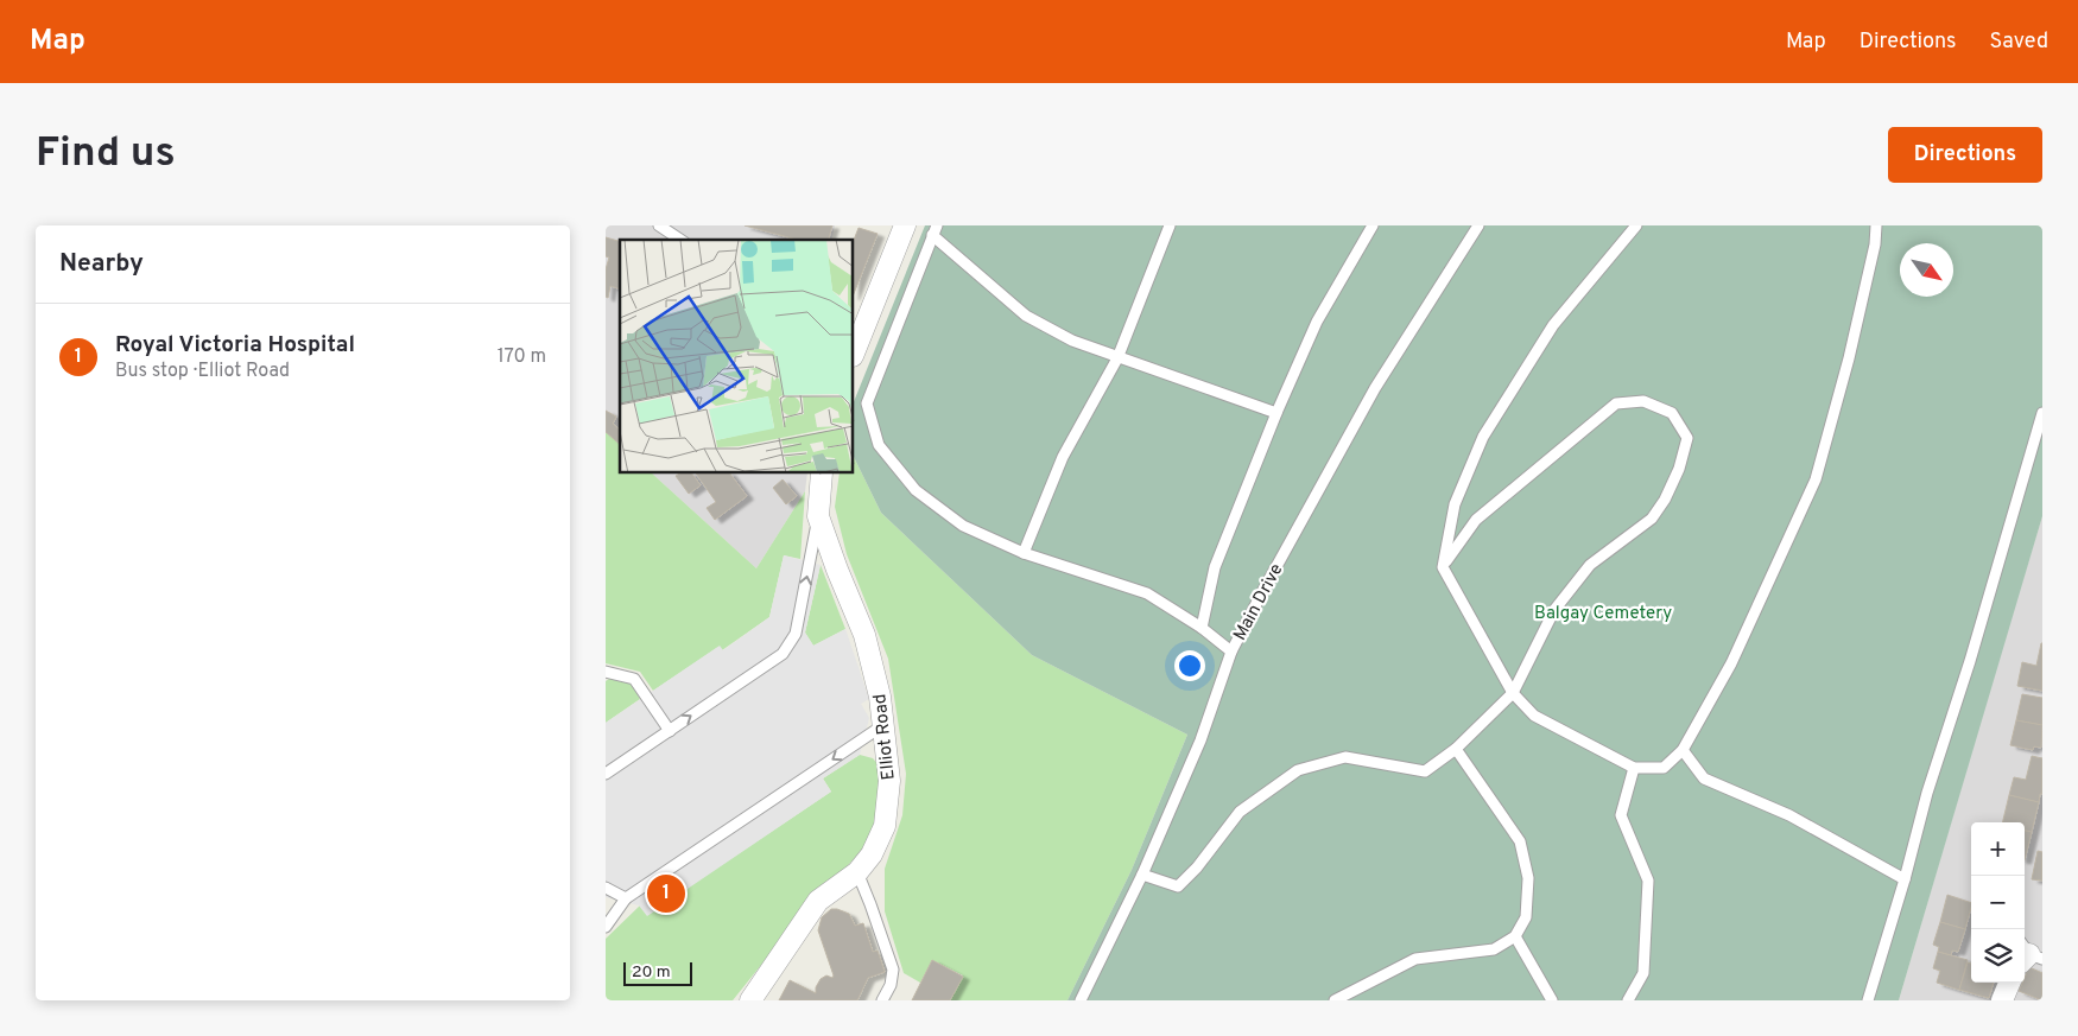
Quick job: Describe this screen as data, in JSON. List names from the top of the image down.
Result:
{
  "streets": {
    "street": ["Elliot Road"],
    "lane": ["Main Drive"]
  },
  "parks": ["Balgay Cemetery"],
  "scale_bar": "20 m",
  "north": "bottom right",
  "page": {
    "header": "Map",
    "nav": ["Map", "Directions", "Saved"],
    "buttons": "Directions",
    "title": "Find us",
    "heading": "Nearby",
    "list": [
      {
        "mark": "1",
        "name": "Royal Victoria Hospital",
        "note": "Bus stop · Elliot Road",
        "value": "170 m"
      }
    ],
    "map_buttons": ["+", "−"],
    "pins": "1",
    "scale": "20 m"
  }
}
